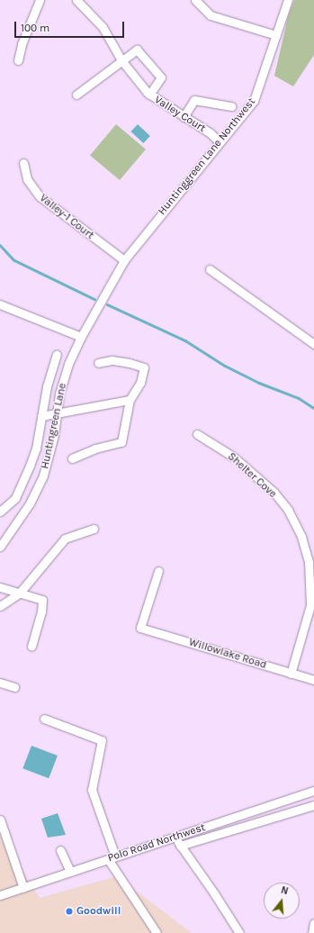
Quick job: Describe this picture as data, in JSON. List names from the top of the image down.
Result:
{
  "streets": {
    "street": [
      "Valley Court",
      "Huntinggreen Lane Northwest",
      "Valley-1 Court",
      "Huntingreen Lane",
      "Shelter Cove",
      "Willowlake Road",
      "Polo Road Northwest"
    ]
  },
  "crossings": [
    ["Valley Court", "Huntinggreen Lane Northwest"],
    ["Huntinggreen Lane Northwest", "Valley-1 Court"],
    ["Huntinggreen Lane Northwest", "Huntingreen Lane"],
    ["Shelter Cove", "Willowlake Road"]
  ],
  "places": ["Goodwill"],
  "scale_bar": "100 m",
  "north": "top"
}
